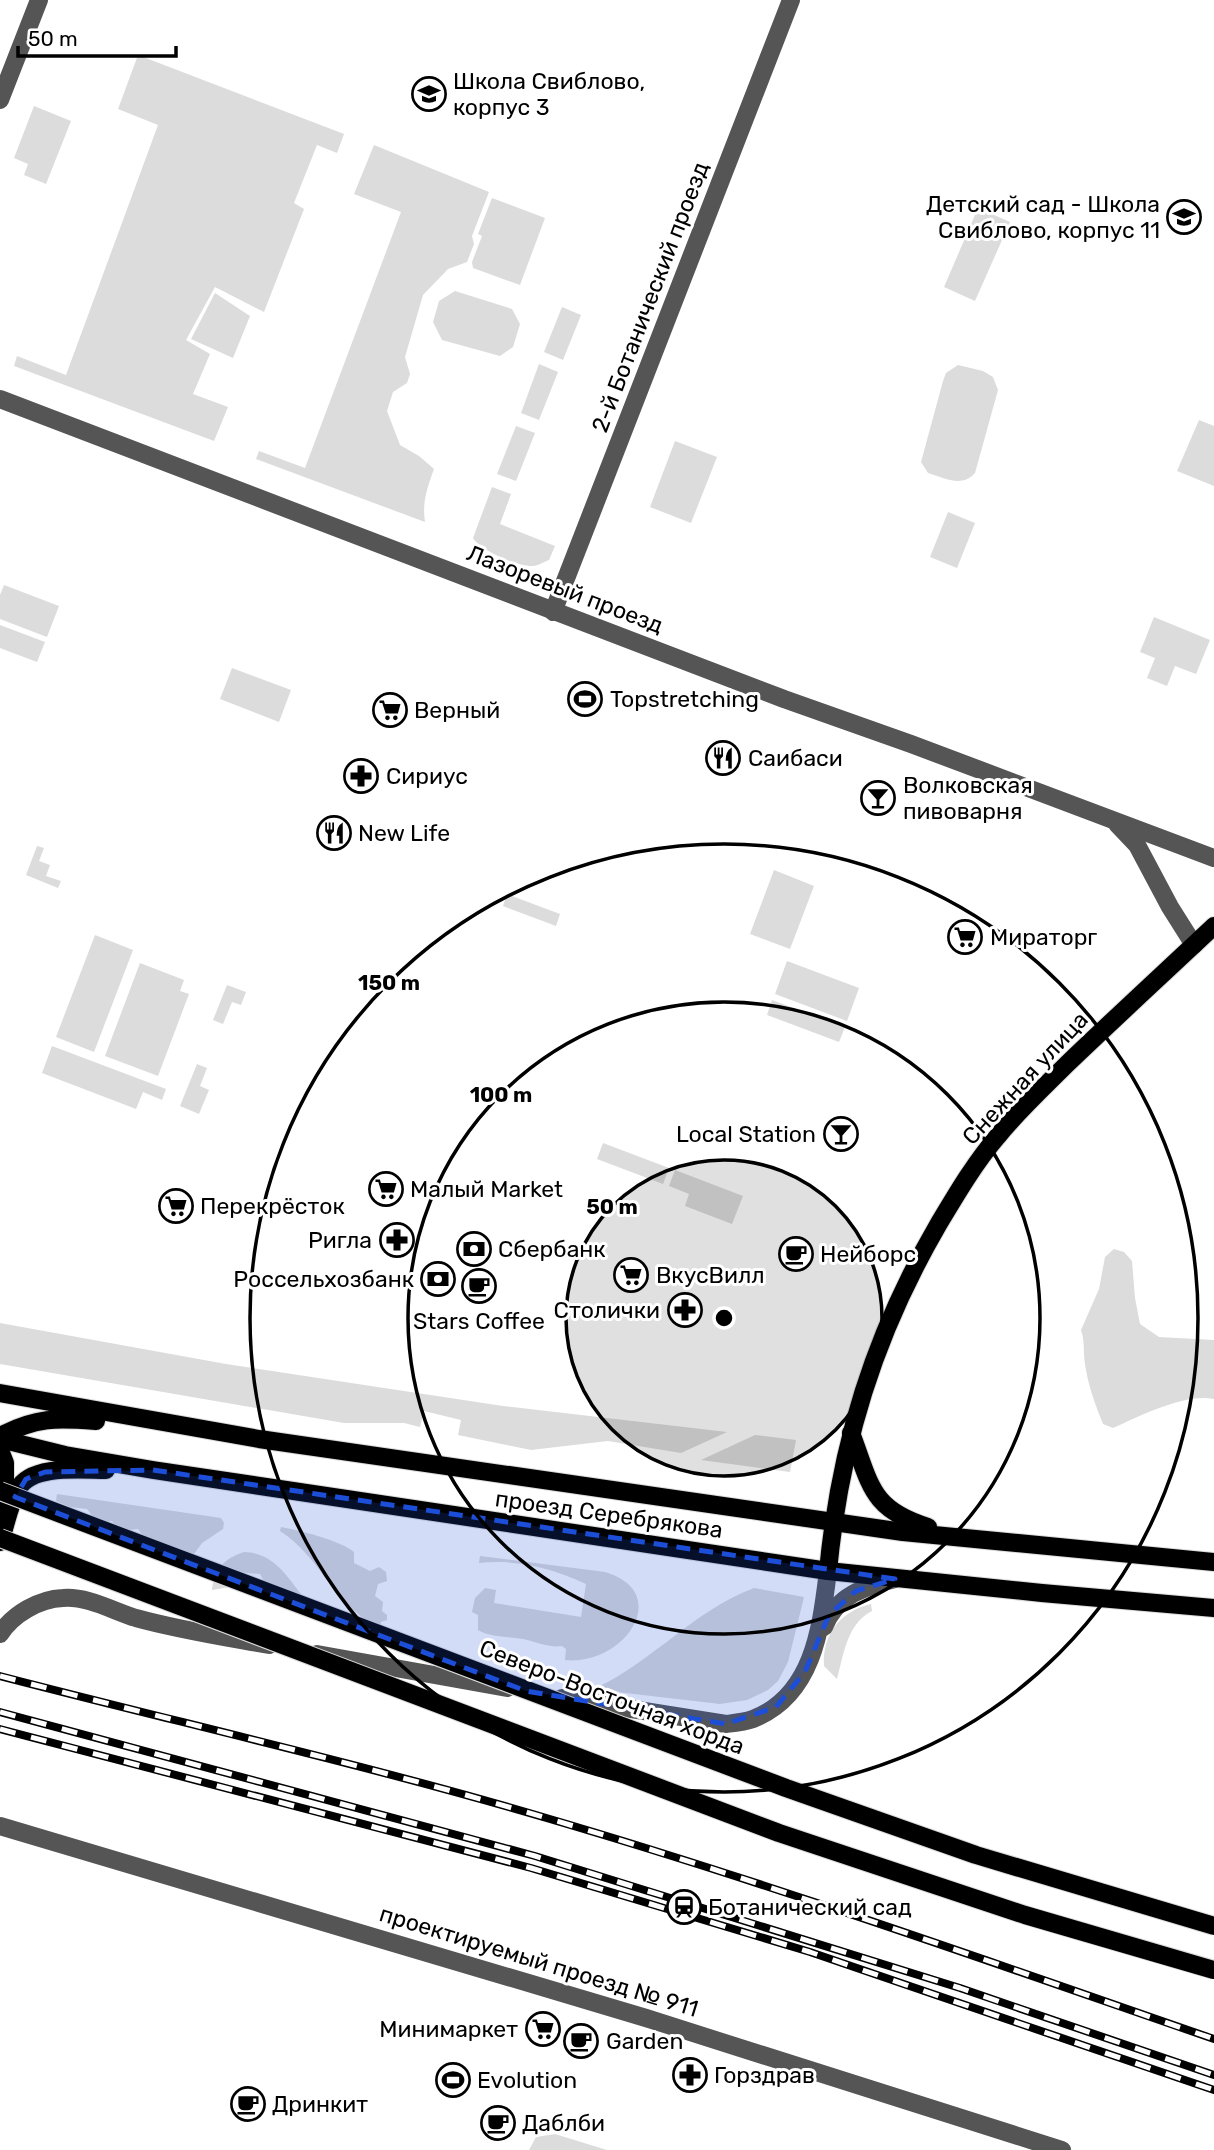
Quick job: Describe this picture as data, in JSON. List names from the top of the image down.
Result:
{
  "streets": {
    "main road": ["Снежная улица", "проезд Серебрякова", "Северо-Восточная хорда"],
    "street": ["2-й Ботанический проезд", "Лазоревый проезд", "проектируемый проезд № 911"]
  },
  "crossings": [
    ["2-й Ботанический проезд", "Лазоревый проезд"],
    ["Лазоревый проезд", "Снежная улица"],
    ["Снежная улица", "проезд Серебрякова"]
  ],
  "places": {
    "school or university": ["Школа Свиблово, корпус 3", "Детский сад - Школа Свиблово, корпус 11"],
    "sports": ["Topstretching", "Evolution"],
    "supermarket": [
      "Верный",
      "Мираторг",
      "Малый Market",
      "Перекрёсток",
      "ВкусВилл",
      "Минимаркет"
    ],
    "restaurant": ["Саибаси", "New Life"],
    "pharmacy": [
      "Сириус",
      "Ригла",
      "Столички",
      "Горздрав"
    ],
    "bar": ["Волковская пивоварня", "Local Station"],
    "bank": ["Сбербанк", "Россельхозбанк"],
    "cafe": [
      "Нейборс",
      "Stars Coffee",
      "Garden",
      "Дринкит",
      "Даблби"
    ],
    "station": ["Ботанический сад"]
  },
  "scale_bar": "50 m",
  "rings": ["150 m", "100 m", "50 m"]
}
